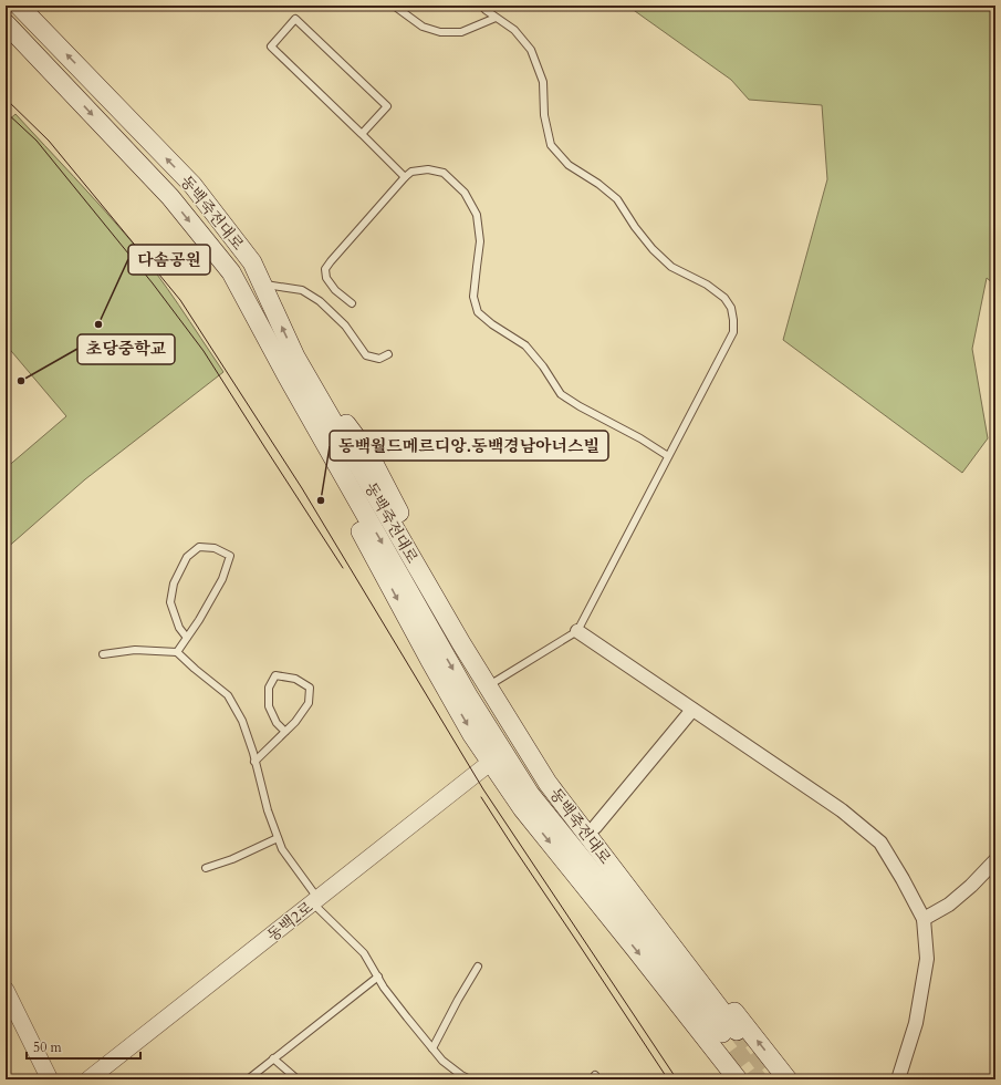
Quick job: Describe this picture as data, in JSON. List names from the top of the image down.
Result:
{
  "streets": {
    "main road": ["동백죽전대로"],
    "street": ["동백2로"]
  },
  "places": ["다솜공원", "초당중학교", "동백월드메르디앙.동백경남아너스빌"],
  "scale_bar": "50 m"
}
